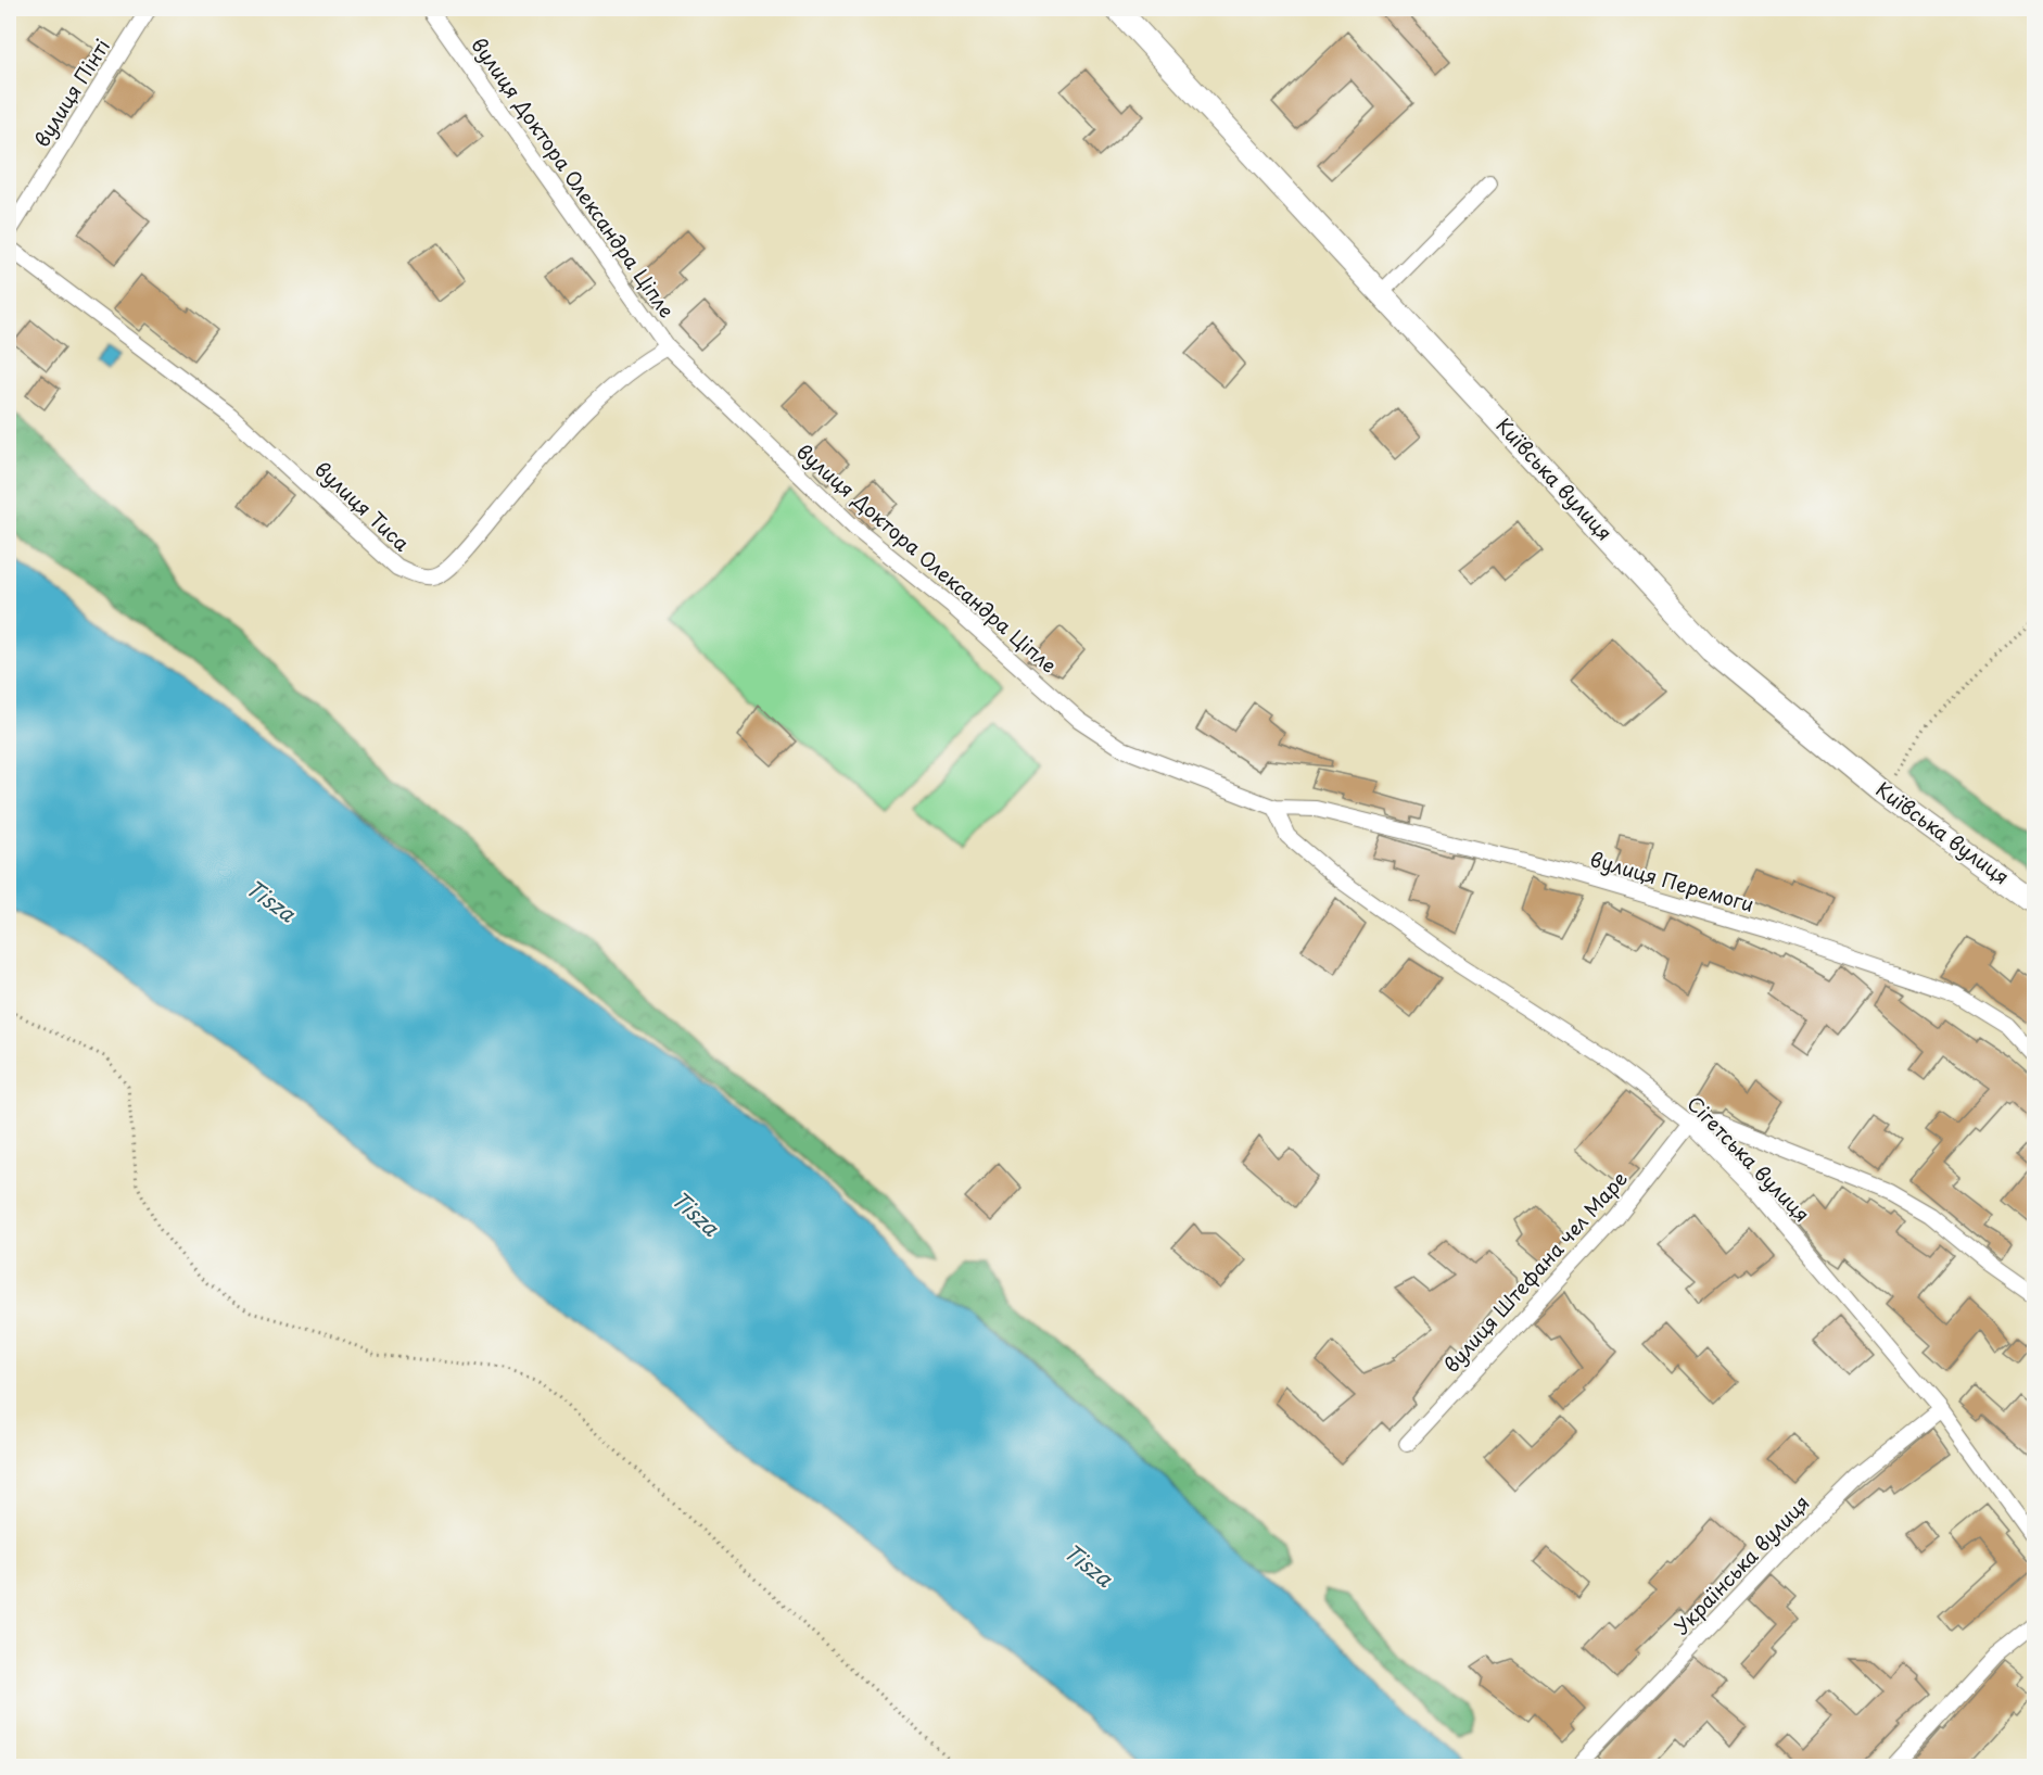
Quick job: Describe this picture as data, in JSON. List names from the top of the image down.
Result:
{
  "streets": {
    "main road": ["Київська вулиця"],
    "street": [
      "вулиця Пінті",
      "вулиця Доктора Олександра Ціпле",
      "вулиця Тиса",
      "вулиця Перемоги",
      "Сігетська вулиця",
      "вулиця Штефана чел Маре",
      "Українська вулиця"
    ]
  },
  "crossings": [
    ["вулиця Доктора Олександра Ціпле", "вулиця Тиса"],
    ["вулиця Доктора Олександра Ціпле", "вулиця Перемоги"],
    ["вулиця Доктора Олександра Ціпле", "Сігетська вулиця"],
    ["вулиця Перемоги", "Сігетська вулиця"],
    ["Сігетська вулиця", "вулиця Штефана чел Маре"],
    ["Сігетська вулиця", "Українська вулиця"]
  ],
  "water": ["Tisza"]
}
